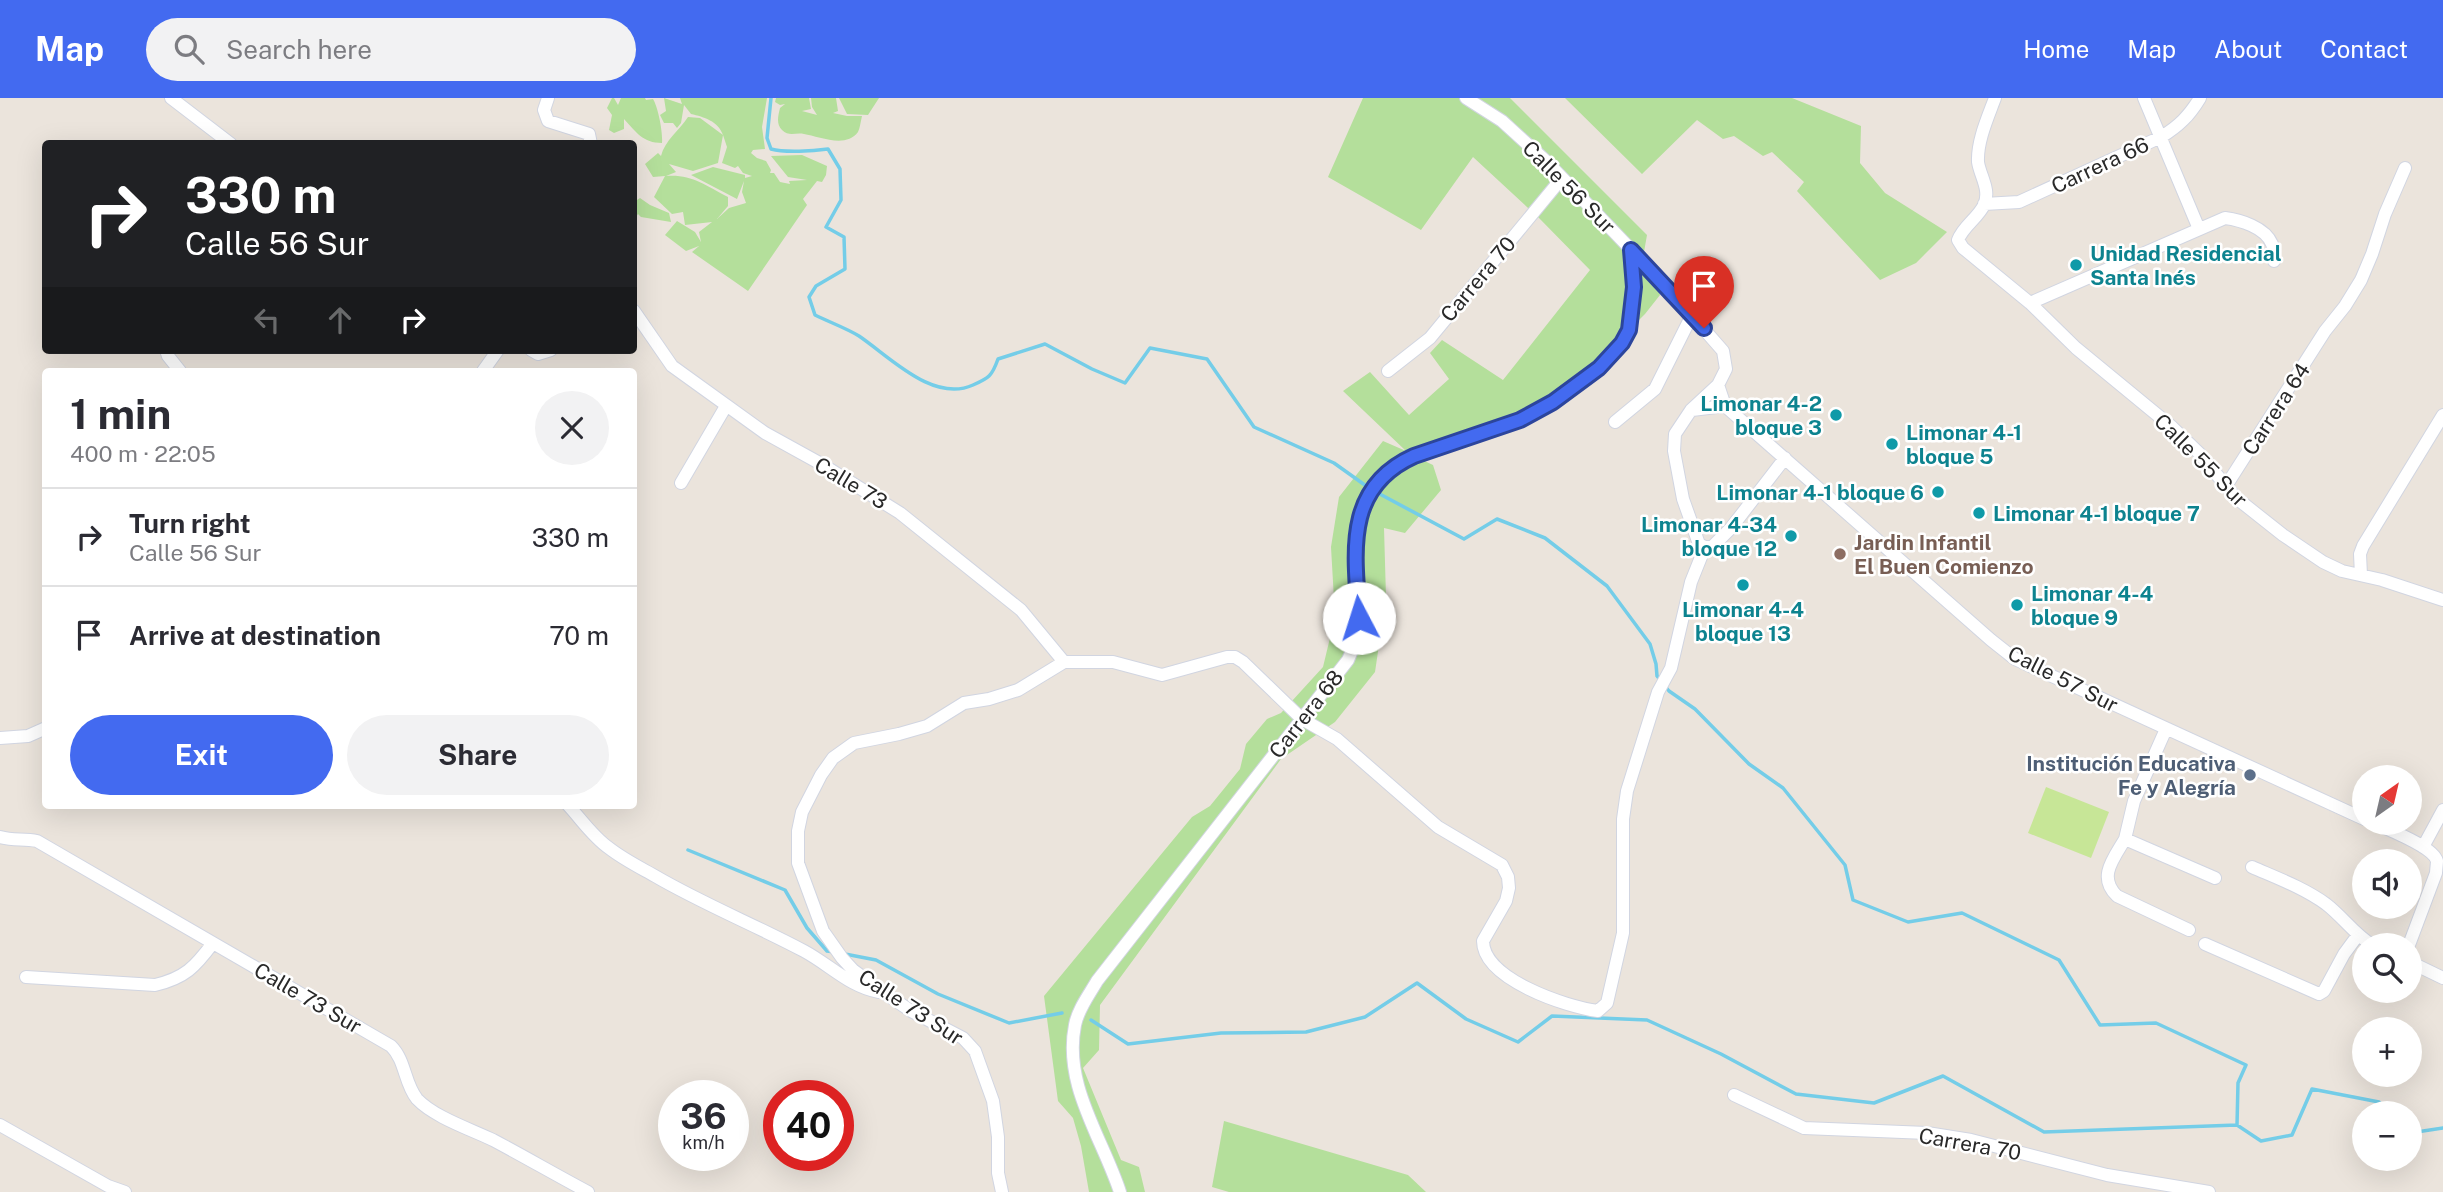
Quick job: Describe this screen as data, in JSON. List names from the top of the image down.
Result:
{
  "streets": {
    "street": [
      "Carrera 66",
      "Calle 56 Sur",
      "Carrera 70",
      "Carrera 64",
      "Calle 55 Sur",
      "Calle 73",
      "Calle 57 Sur",
      "Carrera 68",
      "Calle 73 Sur"
    ]
  },
  "crossings": [
    ["Carrera 66", "Calle 55 Sur"],
    ["Calle 56 Sur", "Carrera 70"],
    ["Calle 56 Sur", "Carrera 68"],
    ["Carrera 64", "Calle 55 Sur"],
    ["Calle 73", "Calle 73 Sur"]
  ],
  "places": [
    "Unidad Residencial Santa Inés",
    "Limonar 4-2 bloque 3",
    "Limonar 4-1 bloque 5",
    "Limonar 4-1 bloque 6",
    "Limonar 4-1 bloque 7",
    "Limonar 4-34 bloque 12",
    "Jardin Infantil El Buen Comienzo",
    "Limonar 4-4 bloque 13",
    "Limonar 4-4 bloque 9",
    "Institución Educativa Fe y Alegría"
  ],
  "north": "top right",
  "page": {
    "header": "Map",
    "search": "Search here",
    "nav": [
      "Home",
      "Map",
      "About",
      "Contact"
    ],
    "turn": ["330 m", "Calle 56 Sur"],
    "heading": ["1 min", "400 m · 22:05"],
    "list": [
      {
        "name": "Turn right",
        "note": "Calle 56 Sur",
        "value": "330 m"
      },
      {
        "name": "Arrive at destination",
        "value": "70 m"
      }
    ],
    "buttons": ["Exit", "Share"],
    "map_buttons": ["+", "−"],
    "speed": "36 km/h",
    "limit": "40"
  }
}
